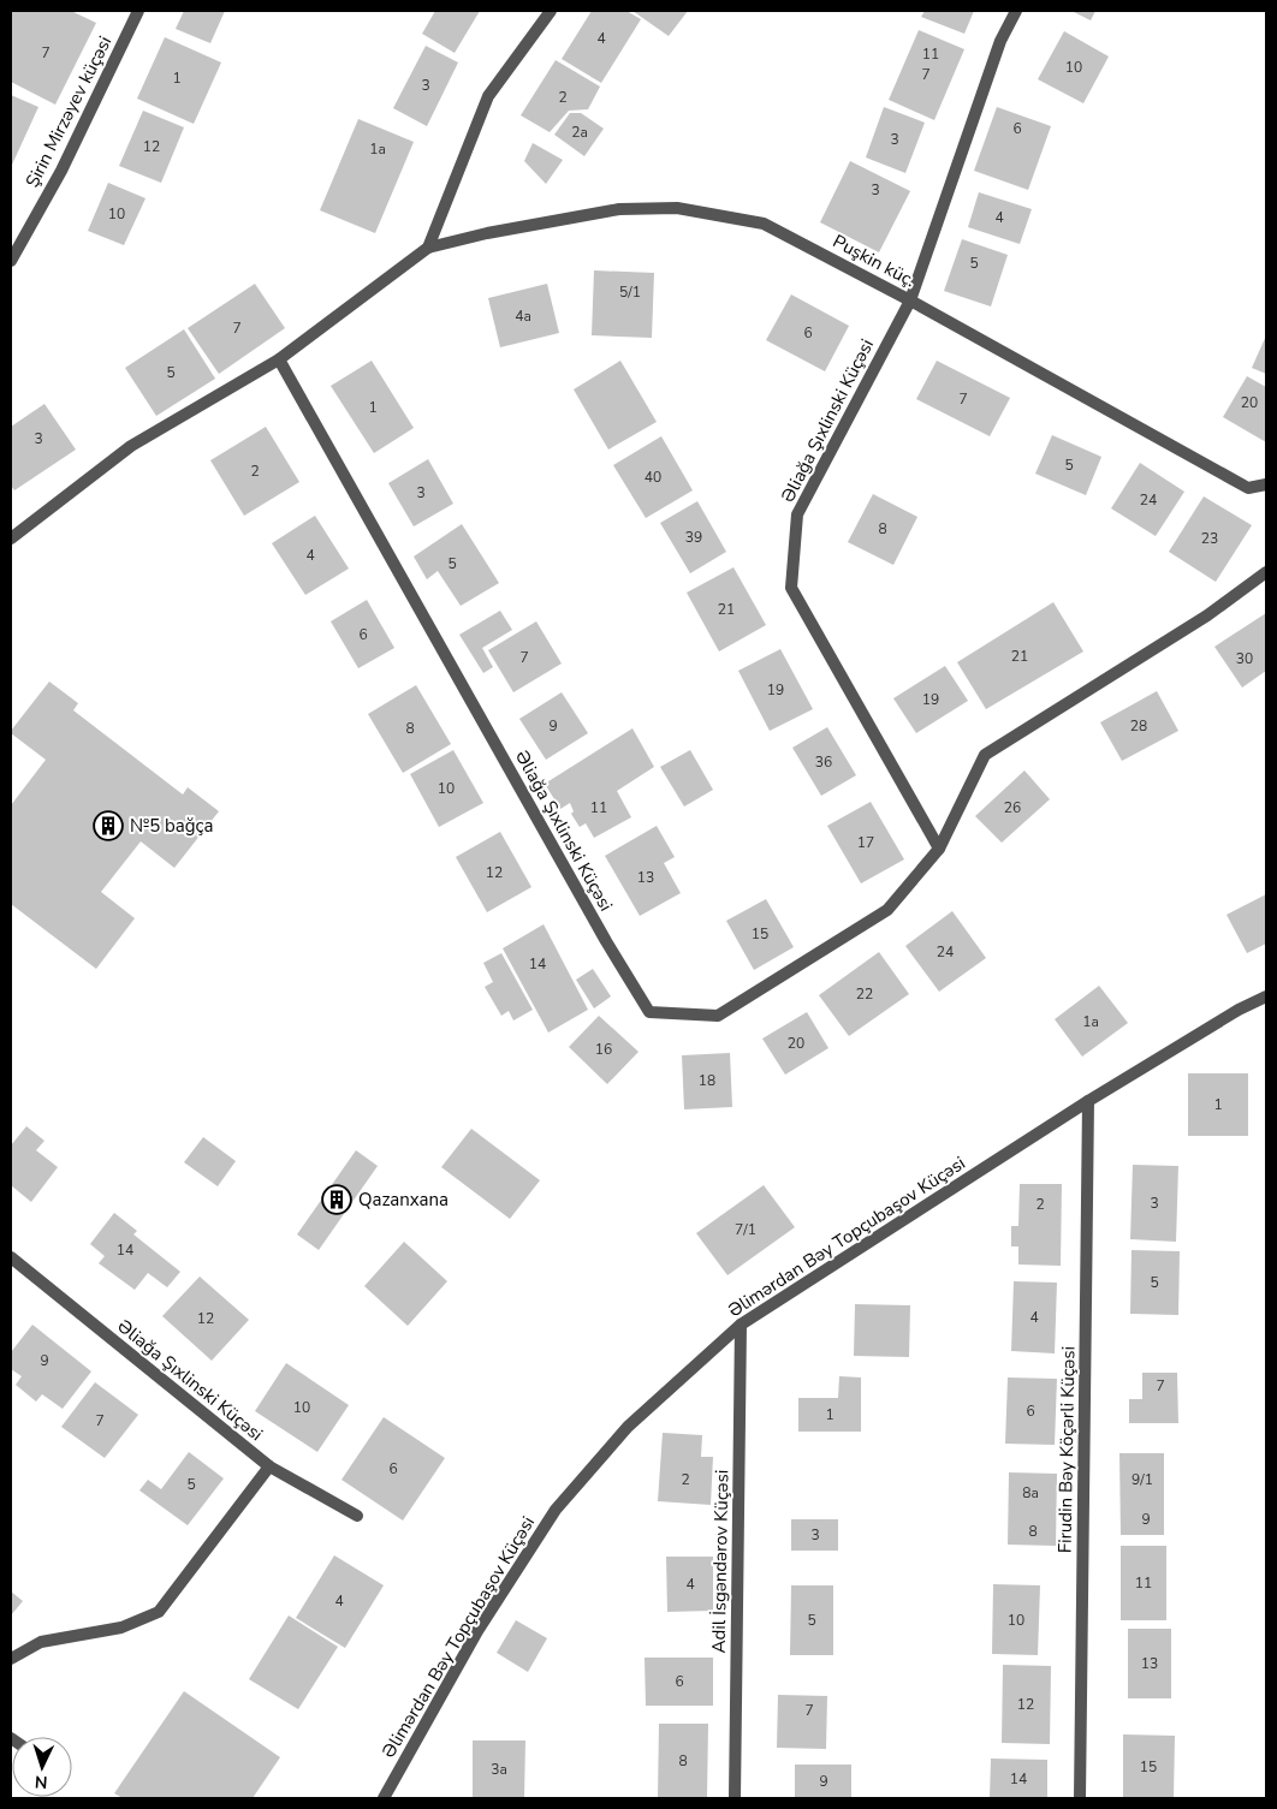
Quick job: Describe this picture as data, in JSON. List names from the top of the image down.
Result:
{
  "streets": {
    "street": [
      "Şirin Mirzəyev küçəsi",
      "Puşkin küç.",
      "Əliağa Şıxlinski Küçəsi",
      "Əlimərdan Bəy Topçubaşov Küçəsi",
      "Firudin Bəy Köçərli Küçəsi",
      "Adil İsgəndərov Küçəsi"
    ]
  },
  "crossings": [
    ["Puşkin küç.", "Əliağa Şıxlinski Küçəsi"],
    ["Əlimərdan Bəy Topçubaşov Küçəsi", "Firudin Bəy Köçərli Küçəsi"],
    ["Əlimərdan Bəy Topçubaşov Küçəsi", "Adil İsgəndərov Küçəsi"]
  ],
  "places": {
    "building": ["№5 bağça", "Qazanxana"]
  },
  "house_numbers": [
    "4",
    "7",
    "11",
    "10",
    "7",
    "1",
    "3",
    "2",
    "6",
    "2a",
    "3",
    "12",
    "1a",
    "3",
    "10",
    "4",
    "5",
    "5/1",
    "4a",
    "7",
    "6",
    "5",
    "7",
    "20",
    "1",
    "3",
    "5",
    "2",
    "40",
    "3",
    "24",
    "8",
    "39",
    "23",
    "4",
    "5",
    "21",
    "6",
    "21",
    "7",
    "30",
    "19",
    "19",
    "9",
    "28",
    "8",
    "36",
    "10",
    "11",
    "26",
    "17",
    "12",
    "13",
    "15",
    "24",
    "14",
    "22",
    "1a",
    "20",
    "16",
    "18",
    "1",
    "3",
    "2",
    "7/1",
    "14",
    "5",
    "4",
    "12",
    "9",
    "7",
    "10",
    "6",
    "1",
    "7",
    "6",
    "2",
    "9/1",
    "5",
    "8a",
    "9",
    "8",
    "3",
    "11",
    "4",
    "4",
    "5",
    "10",
    "13",
    "6",
    "12",
    "7",
    "8",
    "15",
    "3a",
    "14",
    "9"
  ],
  "north": "bottom"
}
